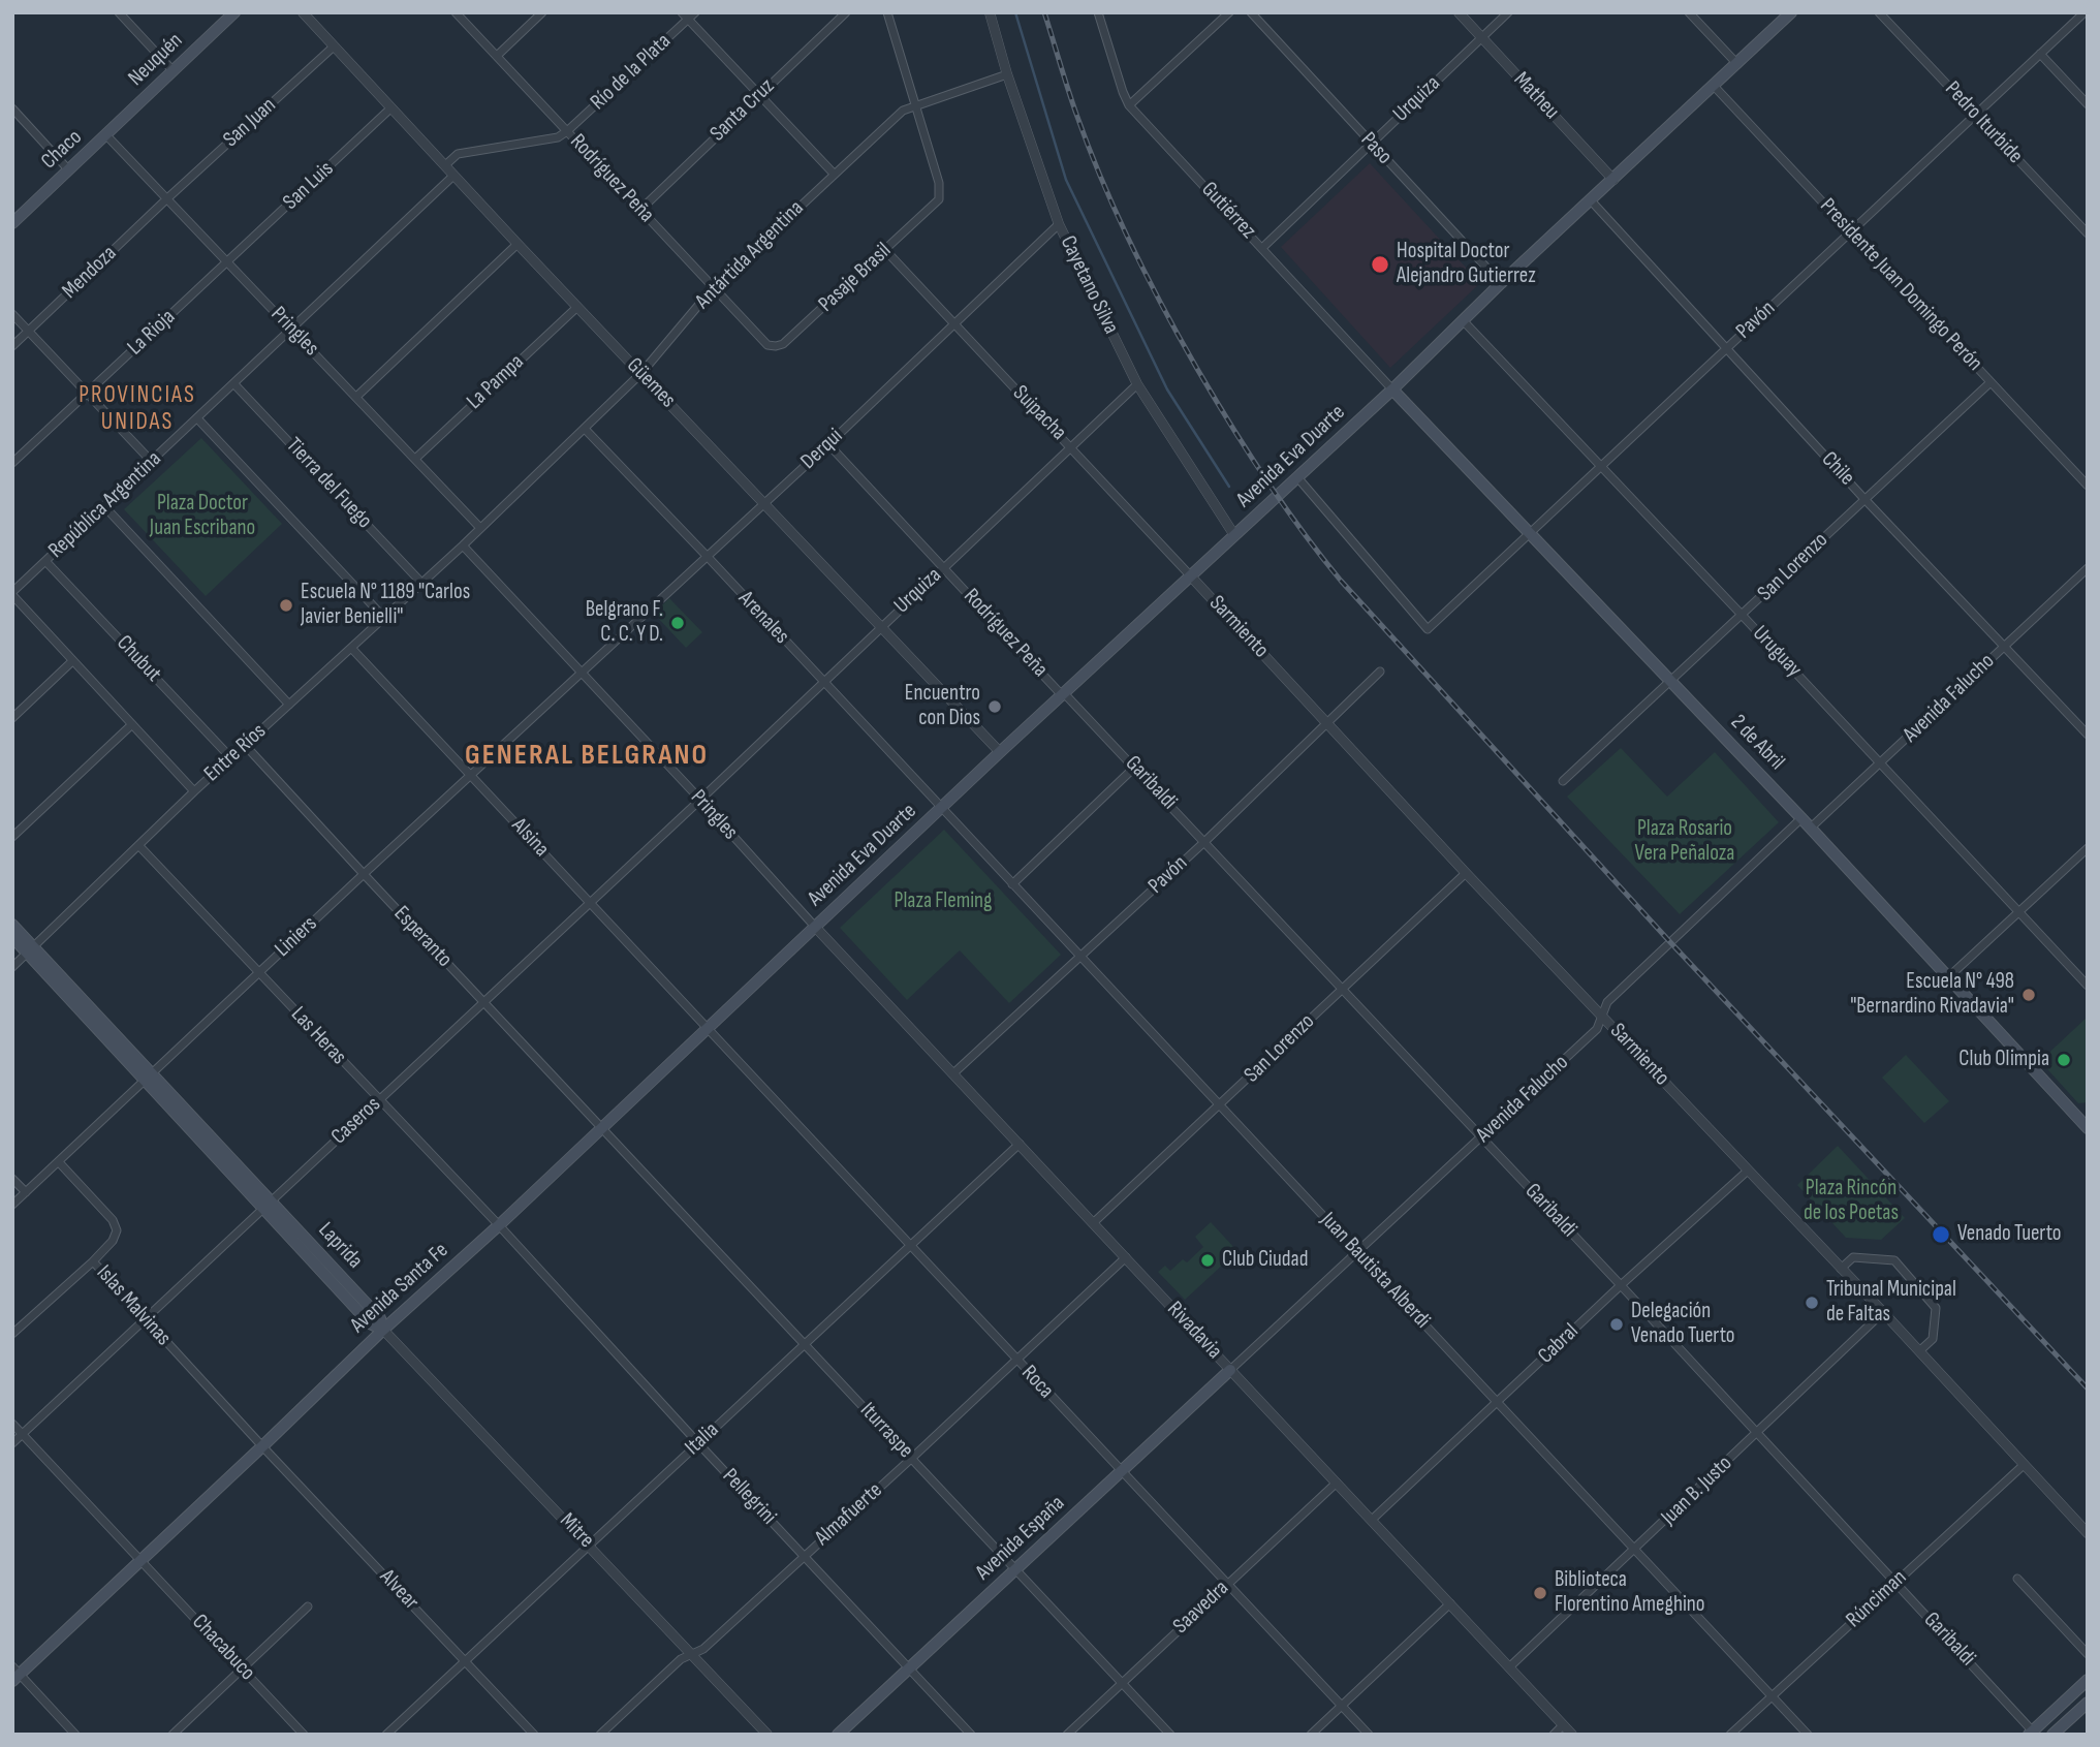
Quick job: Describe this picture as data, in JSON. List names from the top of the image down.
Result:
{
  "streets": {
    "main road": [
      "Neuquén",
      "Chaco",
      "Avenida Eva Duarte",
      "2 de Abril",
      "Laprida",
      "Avenida Santa Fe",
      "Avenida España"
    ],
    "street": [
      "Río de la Plata",
      "Matheu",
      "Urquiza",
      "Santa Cruz",
      "San Juan",
      "Pedro Iturbide",
      "Paso",
      "Rodríguez Peña",
      "San Luis",
      "Gutiérrez",
      "Antártida Argentina",
      "Mendoza",
      "Pasaje Brasil",
      "Cayetano Silva",
      "Presidente Juan Domingo Perón",
      "Pavón",
      "Pringles",
      "La Rioja",
      "La Pampa",
      "Güemes",
      "Suipacha",
      "Derqui",
      "Chile",
      "Tierra del Fuego",
      "República Argentina",
      "San Lorenzo",
      "Arenales",
      "Sarmiento",
      "Uruguay",
      "Chubut",
      "Avenida Falucho",
      "Entre Ríos",
      "Garibaldi",
      "Alsina",
      "Liniers",
      "Esperanto",
      "Las Heras",
      "Caseros",
      "Juan Bautista Alberdi",
      "Islas Malvinas",
      "Rivadavia",
      "Cabral",
      "Roca",
      "Iturraspe",
      "Italia",
      "Juan B. Justo",
      "Pellegrini",
      "Almafuerte",
      "Mitre",
      "Alvear",
      "Rúnciman",
      "Saavedra",
      "Chacabuco"
    ]
  },
  "crossings": [
    ["Neuquén", "Chaco"],
    ["Neuquén", "Pringles"],
    ["Río de la Plata", "Rodríguez Peña"],
    ["Río de la Plata", "Güemes"],
    ["Matheu", "Urquiza"],
    ["Matheu", "Avenida Eva Duarte"],
    ["Urquiza", "Paso"],
    ["Urquiza", "Rodríguez Peña"],
    ["Urquiza", "Gutiérrez"],
    ["Urquiza", "Cayetano Silva"],
    ["Urquiza", "Pringles"],
    ["Urquiza", "Güemes"],
    ["Urquiza", "Suipacha"],
    ["Urquiza", "Arenales"],
    ["Urquiza", "Caseros"],
    ["Santa Cruz", "Rodríguez Peña"],
    ["San Juan", "Mendoza"],
    ["San Juan", "Pringles"],
    ["San Juan", "Güemes"],
    ["Pedro Iturbide", "Pavón"],
    ["Paso", "Avenida Eva Duarte"],
    ["Chaco", "Pringles"],
    ["Rodríguez Peña", "Antártida Argentina"],
    ["Rodríguez Peña", "Pasaje Brasil"],
    ["Rodríguez Peña", "Derqui"],
    ["Rodríguez Peña", "Avenida Eva Duarte"],
    ["Rodríguez Peña", "Garibaldi"],
    ["San Luis", "Pringles"],
    ["San Luis", "La Rioja"],
    ["San Luis", "Güemes"],
    ["Gutiérrez", "Avenida Eva Duarte"],
    ["Gutiérrez", "2 de Abril"],
    ["Antártida Argentina", "Pasaje Brasil"],
    ["Antártida Argentina", "Cayetano Silva"],
    ["Antártida Argentina", "Pringles"],
    ["Antártida Argentina", "Güemes"],
    ["Antártida Argentina", "Arenales"],
    ["Antártida Argentina", "Entre Ríos"],
    ["Mendoza", "Pringles"],
    ["Pasaje Brasil", "Suipacha"],
    ["Cayetano Silva", "Derqui"],
    ["Cayetano Silva", "Avenida Eva Duarte"],
    ["Presidente Juan Domingo Perón", "Pavón"],
    ["Presidente Juan Domingo Perón", "Avenida Eva Duarte"],
    ["Presidente Juan Domingo Perón", "San Lorenzo"],
    ["Pavón", "Avenida Eva Duarte"],
    ["Pavón", "Chile"],
    ["Pavón", "Sarmiento"],
    ["Pavón", "Uruguay"],
    ["Pavón", "2 de Abril"],
    ["Pavón", "Garibaldi"],
    ["Pavón", "Juan Bautista Alberdi"],
    ["Pavón", "Rivadavia"],
    ["Pringles", "La Rioja"],
    ["Pringles", "La Pampa"],
    ["Pringles", "Derqui"],
    ["Pringles", "Avenida Eva Duarte"],
    ["Pringles", "República Argentina"],
    ["Pringles", "Entre Ríos"],
    ["Pringles", "Liniers"],
    ["Pringles", "Caseros"],
    ["Pringles", "Avenida Santa Fe"],
    ["Pringles", "Rivadavia"],
    ["La Pampa", "Güemes"],
    ["Güemes", "Derqui"],
    ["Güemes", "Avenida Eva Duarte"],
    ["Suipacha", "Derqui"],
    ["Suipacha", "Avenida Eva Duarte"],
    ["Suipacha", "Sarmiento"],
    ["Derqui", "Arenales"],
    ["Derqui", "Liniers"],
    ["Avenida Eva Duarte", "Chile"],
    ["Avenida Eva Duarte", "Arenales"],
    ["Avenida Eva Duarte", "Sarmiento"],
    ["Avenida Eva Duarte", "Uruguay"],
    ["Avenida Eva Duarte", "2 de Abril"],
    ["Avenida Eva Duarte", "Garibaldi"],
    ["Avenida Eva Duarte", "Juan Bautista Alberdi"],
    ["Avenida Eva Duarte", "Avenida Santa Fe"],
    ["Avenida Eva Duarte", "Rivadavia"],
    ["Chile", "San Lorenzo"],
    ["Chile", "Avenida Falucho"],
    ["Tierra del Fuego", "República Argentina"],
    ["Tierra del Fuego", "Entre Ríos"],
    ["República Argentina", "Chubut"],
    ["San Lorenzo", "Sarmiento"],
    ["San Lorenzo", "Uruguay"],
    ["San Lorenzo", "2 de Abril"],
    ["San Lorenzo", "Garibaldi"],
    ["San Lorenzo", "Juan Bautista Alberdi"],
    ["San Lorenzo", "Rivadavia"],
    ["Arenales", "Juan Bautista Alberdi"],
    ["Sarmiento", "Avenida Falucho"],
    ["Sarmiento", "Cabral"],
    ["Sarmiento", "Juan B. Justo"],
    ["Sarmiento", "Rúnciman"],
    ["Uruguay", "Avenida Falucho"],
    ["Chubut", "Entre Ríos"],
    ["Avenida Falucho", "2 de Abril"],
    ["Avenida Falucho", "Garibaldi"],
    ["Avenida Falucho", "Juan Bautista Alberdi"],
    ["Avenida Falucho", "Rivadavia"],
    ["Avenida Falucho", "Avenida España"],
    ["Entre Ríos", "Alsina"],
    ["Entre Ríos", "Esperanto"],
    ["Entre Ríos", "Las Heras"],
    ["Entre Ríos", "Laprida"],
    ["Garibaldi", "Cabral"],
    ["Garibaldi", "Juan B. Justo"],
    ["Garibaldi", "Rúnciman"],
    ["Alsina", "Liniers"],
    ["Alsina", "Caseros"],
    ["Alsina", "Avenida Santa Fe"],
    ["Alsina", "Roca"],
    ["Liniers", "Esperanto"],
    ["Liniers", "Las Heras"],
    ["Liniers", "Laprida"],
    ["Liniers", "Islas Malvinas"],
    ["Esperanto", "Caseros"],
    ["Esperanto", "Avenida Santa Fe"],
    ["Esperanto", "Iturraspe"],
    ["Las Heras", "Caseros"],
    ["Las Heras", "Avenida Santa Fe"],
    ["Las Heras", "Pellegrini"],
    ["Caseros", "Laprida"],
    ["Caseros", "Islas Malvinas"],
    ["Caseros", "Chacabuco"],
    ["Laprida", "Avenida Santa Fe"],
    ["Laprida", "Mitre"],
    ["Juan Bautista Alberdi", "Cabral"],
    ["Juan Bautista Alberdi", "Juan B. Justo"],
    ["Juan Bautista Alberdi", "Rúnciman"],
    ["Avenida Santa Fe", "Islas Malvinas"],
    ["Avenida Santa Fe", "Rivadavia"],
    ["Avenida Santa Fe", "Roca"],
    ["Avenida Santa Fe", "Iturraspe"],
    ["Avenida Santa Fe", "Pellegrini"],
    ["Avenida Santa Fe", "Mitre"],
    ["Avenida Santa Fe", "Alvear"],
    ["Avenida Santa Fe", "Chacabuco"],
    ["Islas Malvinas", "Alvear"],
    ["Rivadavia", "Cabral"],
    ["Rivadavia", "Italia"],
    ["Rivadavia", "Juan B. Justo"],
    ["Rivadavia", "Almafuerte"],
    ["Rivadavia", "Avenida España"],
    ["Rivadavia", "Saavedra"],
    ["Roca", "Italia"],
    ["Roca", "Almafuerte"],
    ["Roca", "Avenida España"],
    ["Roca", "Saavedra"],
    ["Iturraspe", "Italia"],
    ["Iturraspe", "Almafuerte"],
    ["Iturraspe", "Avenida España"],
    ["Iturraspe", "Saavedra"],
    ["Italia", "Pellegrini"],
    ["Italia", "Mitre"],
    ["Italia", "Alvear"],
    ["Pellegrini", "Almafuerte"],
    ["Pellegrini", "Avenida España"],
    ["Almafuerte", "Mitre"]
  ],
  "districts": ["PROVINCIAS UNIDAS", "GENERAL BELGRANO"],
  "parks": [
    "Plaza Doctor Juan Escribano",
    "Plaza Rosario Vera Peñaloza",
    "Plaza Fleming",
    "Plaza Rincón de los Poetas"
  ],
  "places": [
    "Hospital Doctor Alejandro Gutierrez",
    "Escuela N° 1189 \"Carlos Javier Benielli\"",
    "Belgrano F. C. C. Y D.",
    "Encuentro con Dios",
    "Escuela N° 498 \"Bernardino Rivadavia\"",
    "Club Olimpia",
    "Venado Tuerto",
    "Club Ciudad",
    "Tribunal Municipal de Faltas",
    "Delegación Venado Tuerto",
    "Biblioteca Florentino Ameghino"
  ]
}
